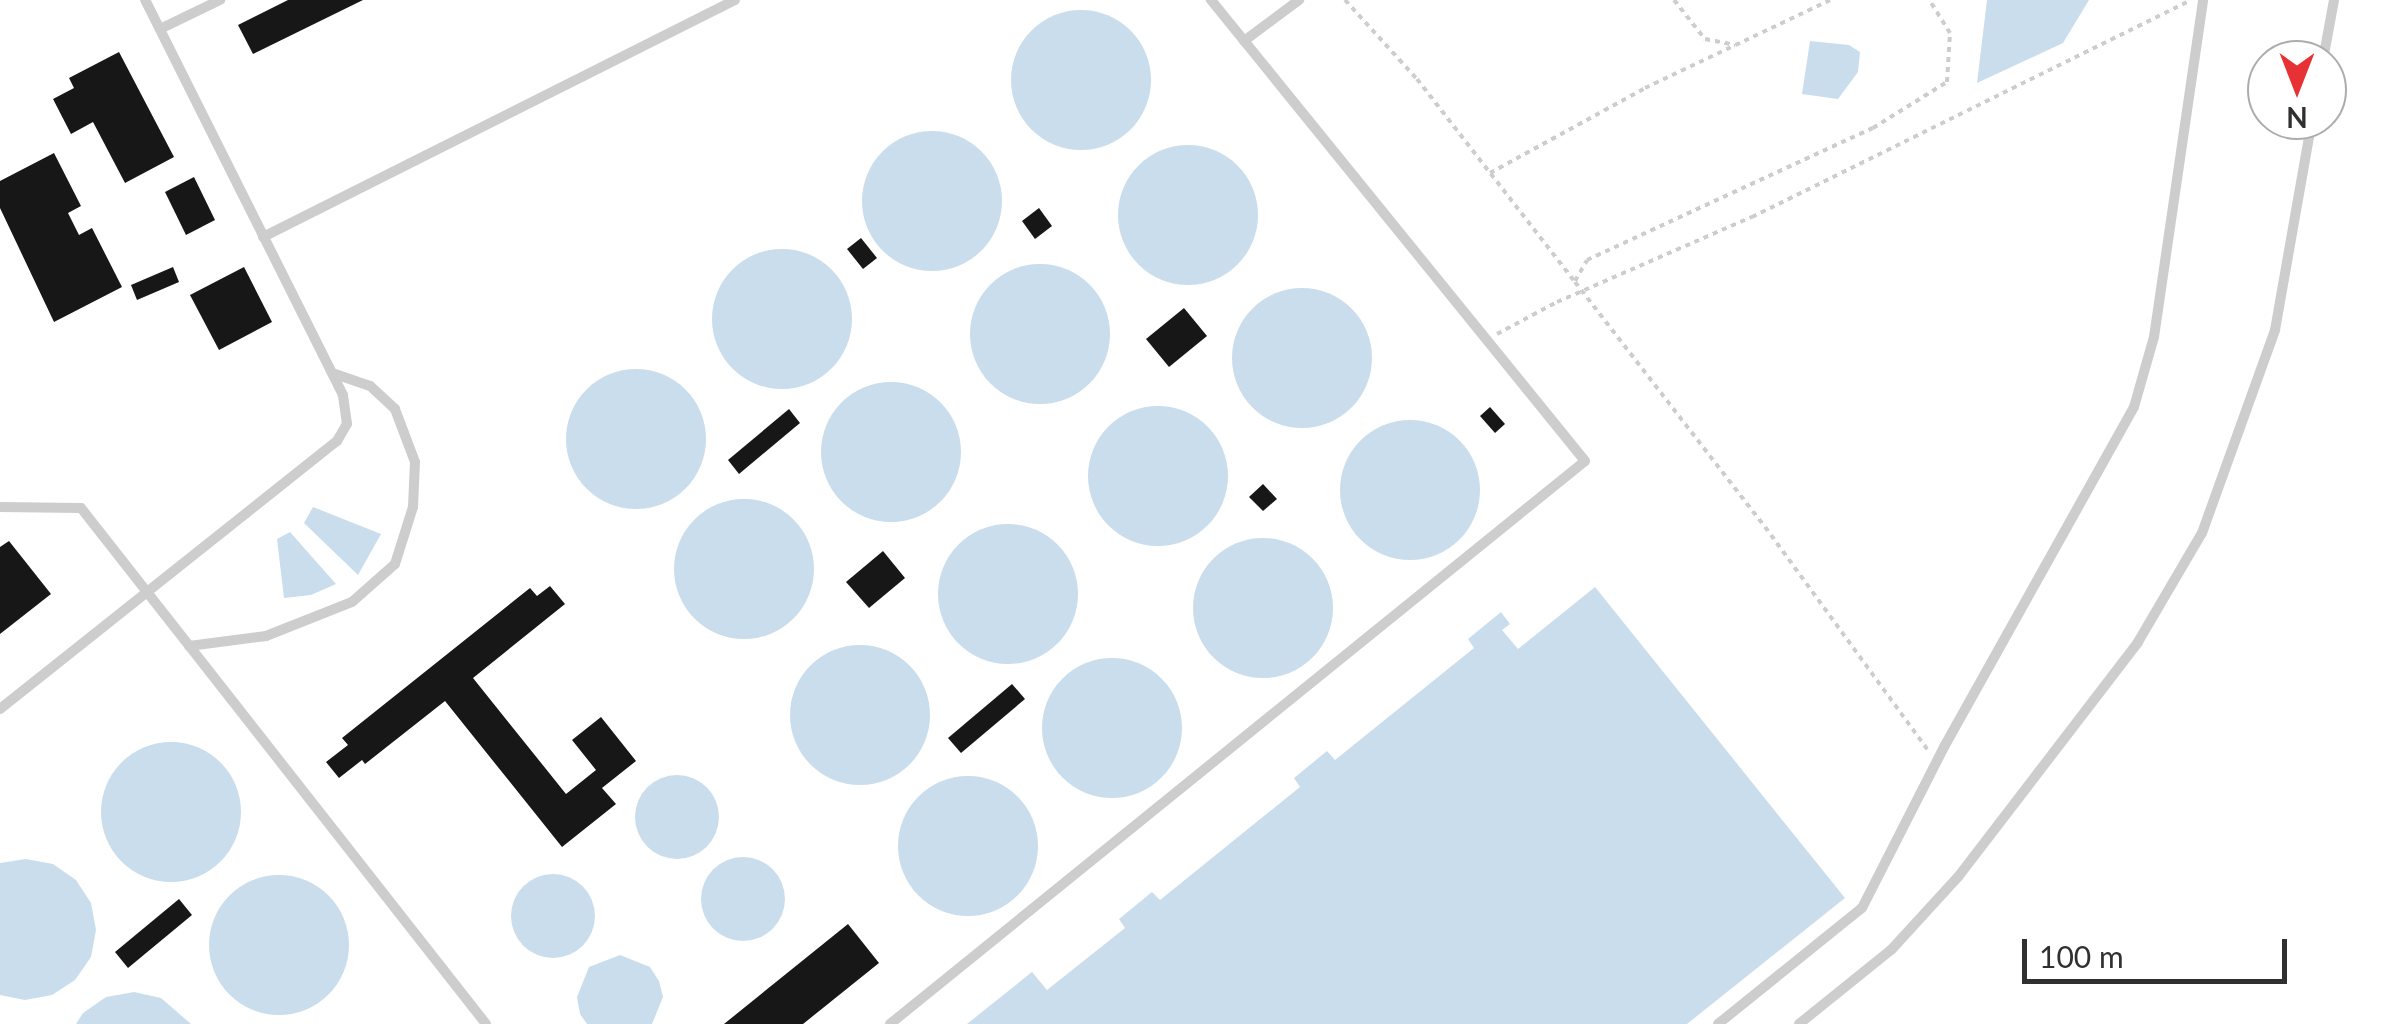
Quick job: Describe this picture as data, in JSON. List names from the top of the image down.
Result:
{
  "scale_bar": "100 m",
  "north": "bottom"
}
